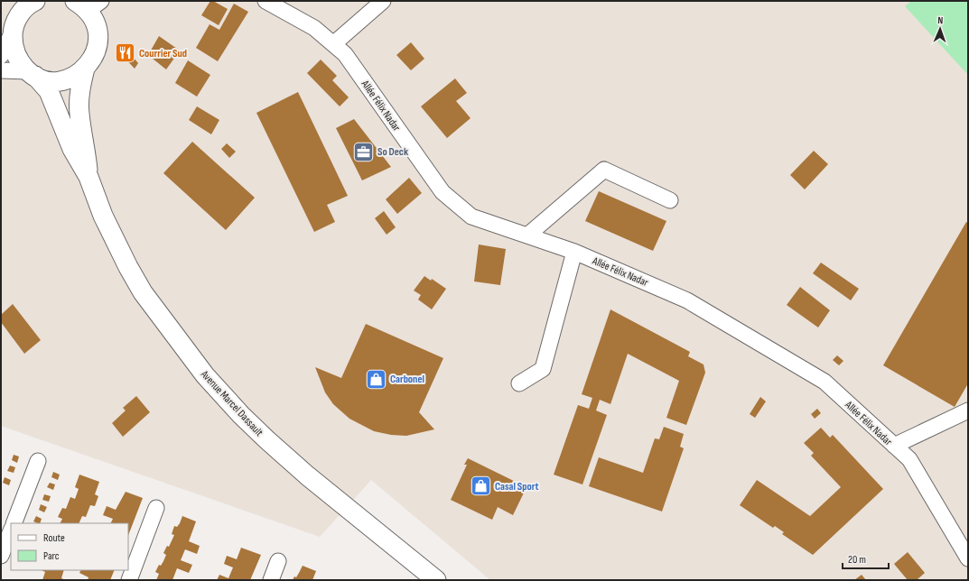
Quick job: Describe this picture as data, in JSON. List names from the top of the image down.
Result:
{
  "streets": {
    "main road": ["Avenue Marcel Dassault"],
    "street": ["Allée Félix Nadar"]
  },
  "places": {
    "restaurant": ["Courrier Sud"],
    "office": ["So Deck"],
    "shop": ["Carbonel", "Casal Sport"]
  },
  "legend": ["Route", "Parc"],
  "scale_bar": "20 m",
  "north": "top"
}
